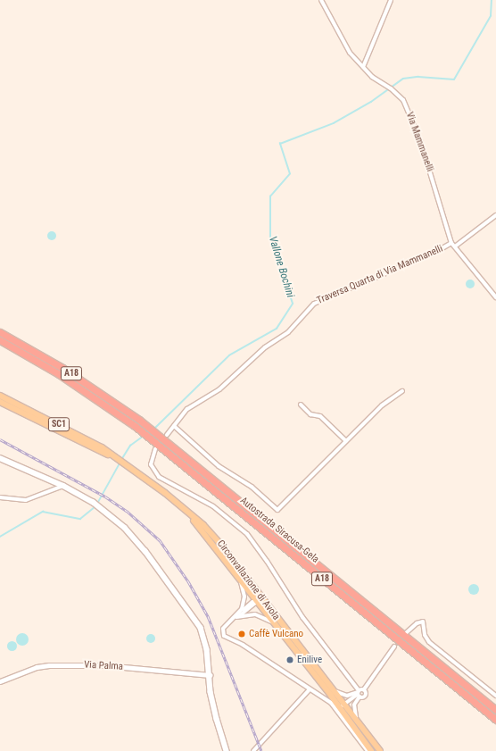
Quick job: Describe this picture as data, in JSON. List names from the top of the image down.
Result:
{
  "streets": {
    "highway": ["A18", "Autostrada Siracusa-Gela"],
    "main road": ["SC1", "Circonvallazione di Avola"],
    "street": ["Via Mammanelli", "Traversa Quarta di Via Mammanelli", "Via Palma"]
  },
  "crossings": [
    ["Via Mammanelli", "Traversa Quarta di Via Mammanelli"],
    ["SC1", "Circonvallazione di Avola"]
  ],
  "water": ["Vallone Bochini"],
  "places": ["Caffè Vulcano", "Enilive"]
}
